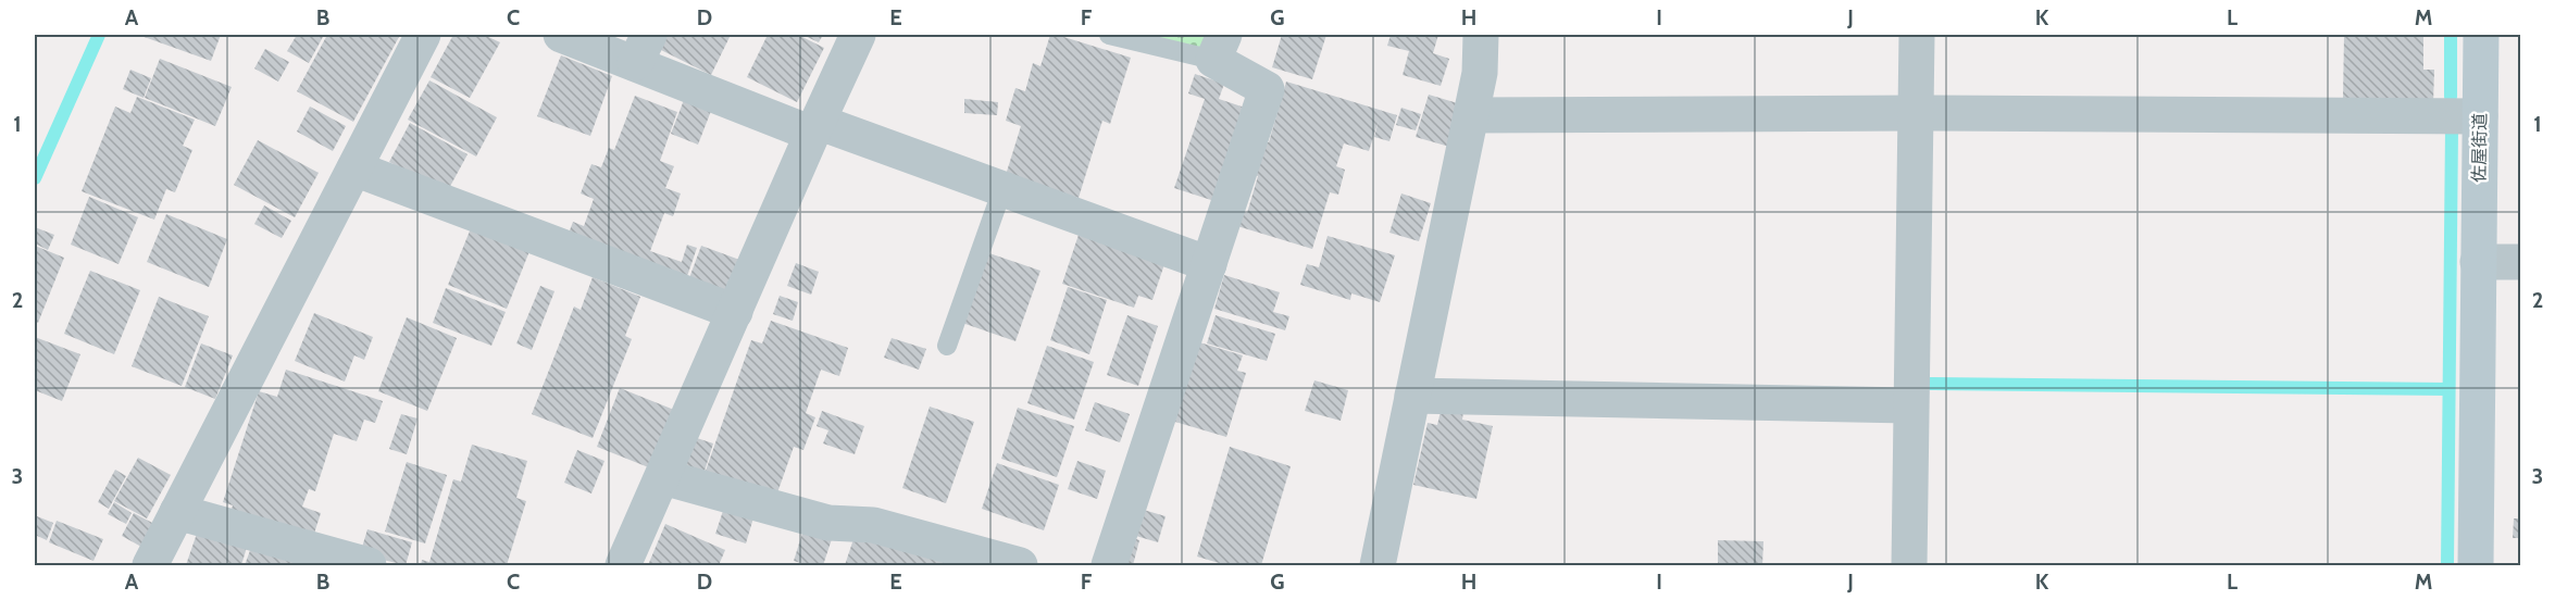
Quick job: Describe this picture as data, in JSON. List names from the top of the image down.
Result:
{
  "streets": {
    "street": ["佐屋街道"]
  },
  "grid": {
    "columns": [
      "A",
      "B",
      "C",
      "D",
      "E",
      "F",
      "G",
      "H",
      "I",
      "J",
      "K",
      "L",
      "M"
    ],
    "rows": ["1", "2", "3"]
  }
}
